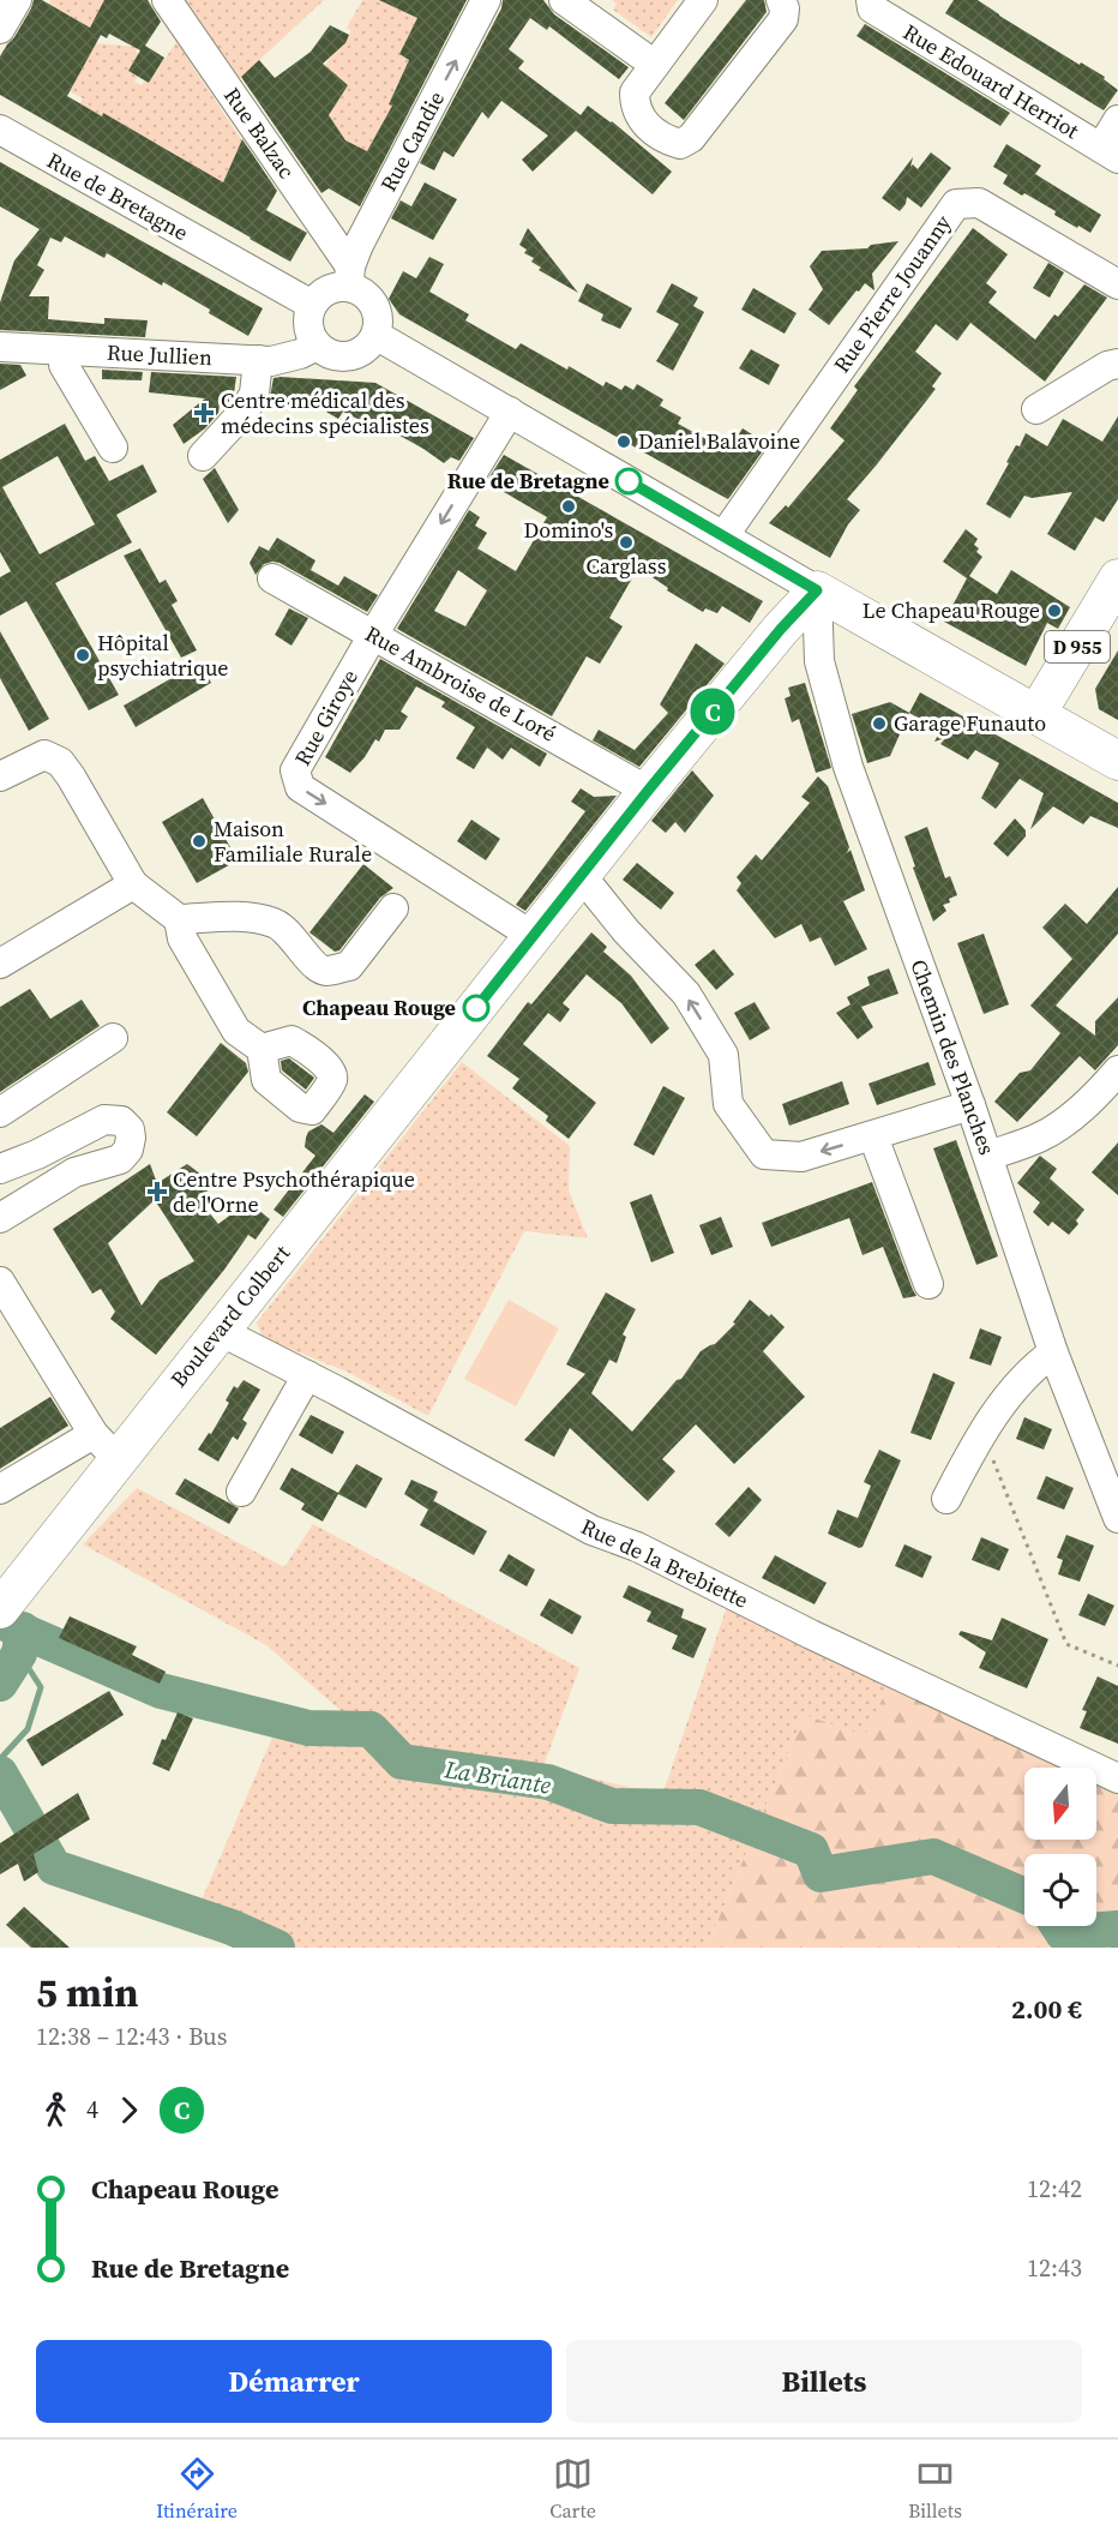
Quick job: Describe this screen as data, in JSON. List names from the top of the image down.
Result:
{
  "streets": {
    "main road": ["D 955", "Boulevard Colbert"],
    "street": [
      "Rue Edouard Herriot",
      "Rue Balzac",
      "Rue Candie",
      "Rue de Bretagne",
      "Rue Pierre Jouanny",
      "Rue Jullien",
      "Rue Ambroise de Loré",
      "Rue Giroye",
      "Chemin des Planches",
      "Rue de la Brebiette"
    ]
  },
  "crossings": [
    ["Rue Balzac", "Rue Candie"],
    ["Rue Balzac", "Rue de Bretagne"],
    ["Rue Balzac", "Rue Jullien"],
    ["Rue Candie", "Rue de Bretagne"],
    ["Rue Candie", "Rue Jullien"],
    ["Rue de Bretagne", "Rue Jullien"],
    ["Rue Ambroise de Loré", "Rue Giroye"],
    ["Rue Ambroise de Loré", "Boulevard Colbert"],
    ["Rue Giroye", "Boulevard Colbert"],
    ["Chemin des Planches", "Boulevard Colbert"],
    ["Boulevard Colbert", "Rue de la Brebiette"]
  ],
  "one_way": ["Rue Candie"],
  "water": ["La Briante"],
  "places": {
    "health": ["Centre médical des médecins spécialistes", "Centre Psychothérapique de l'Orne"],
    "other": [
      "Daniel Balavoine",
      "Rue de Bretagne",
      "Domino's",
      "Carglass",
      "Le Chapeau Rouge",
      "Hôpital psychiatrique",
      "Garage Funauto",
      "Maison Familiale Rurale",
      "Chapeau Rouge"
    ]
  },
  "lines": ["bus line C"],
  "north": "bottom",
  "page": {
    "on_map": "C",
    "heading": ["5 min", "12:38 – 12:43 · Bus", "2.00 €"],
    "legs": ["4", "C"],
    "list": [
      {
        "name": "Chapeau Rouge",
        "value": "12:42"
      },
      {
        "name": "Rue de Bretagne",
        "value": "12:43"
      }
    ],
    "buttons": ["Démarrer", "Billets"],
    "tabs": ["Itinéraire", "Carte", "Billets"]
  }
}
